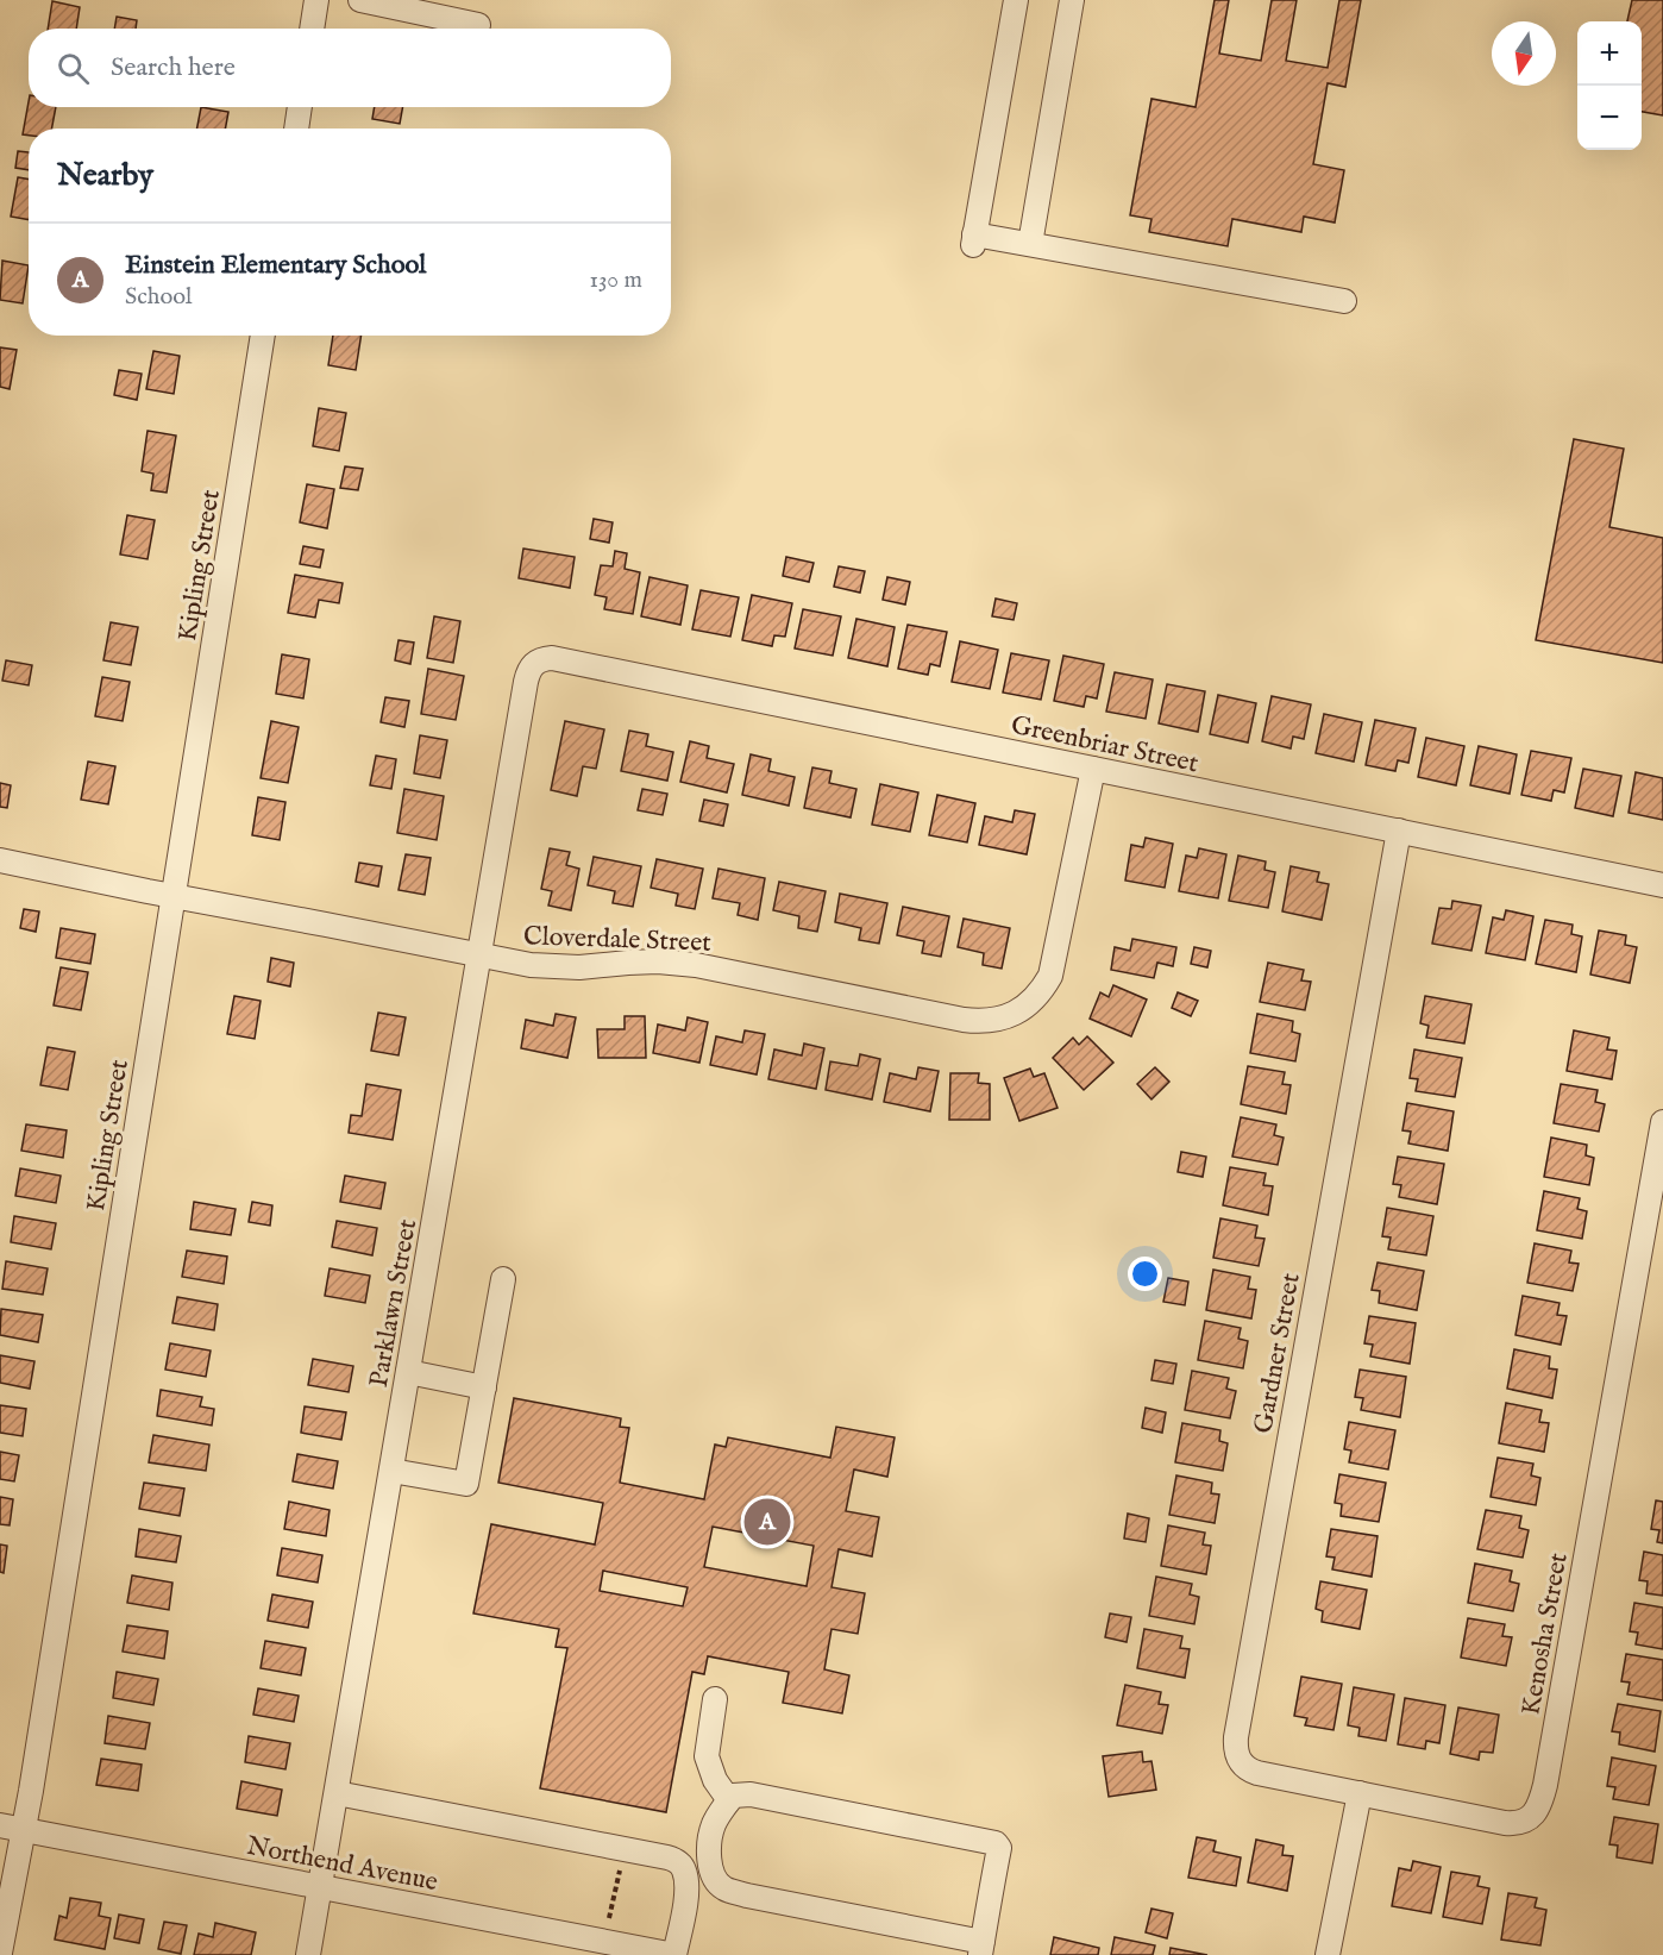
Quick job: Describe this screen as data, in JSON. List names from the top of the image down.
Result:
{
  "streets": {
    "street": [
      "Kipling Street",
      "Greenbriar Street",
      "Cloverdale Street",
      "Parklawn Street",
      "Gardner Street",
      "Kenosha Street",
      "Northend Avenue"
    ]
  },
  "crossings": [
    ["Kipling Street", "Cloverdale Street"],
    ["Kipling Street", "Northend Avenue"],
    ["Greenbriar Street", "Cloverdale Street"],
    ["Greenbriar Street", "Parklawn Street"],
    ["Greenbriar Street", "Gardner Street"],
    ["Cloverdale Street", "Parklawn Street"],
    ["Parklawn Street", "Northend Avenue"],
    ["Gardner Street", "Kenosha Street"]
  ],
  "north": "bottom",
  "page": {
    "map_buttons": ["+", "−"],
    "search": "Search here",
    "heading": "Nearby",
    "list": [
      {
        "mark": "A",
        "name": "Einstein Elementary School",
        "note": "School",
        "value": "130 m"
      }
    ],
    "pins": "A"
  }
}
